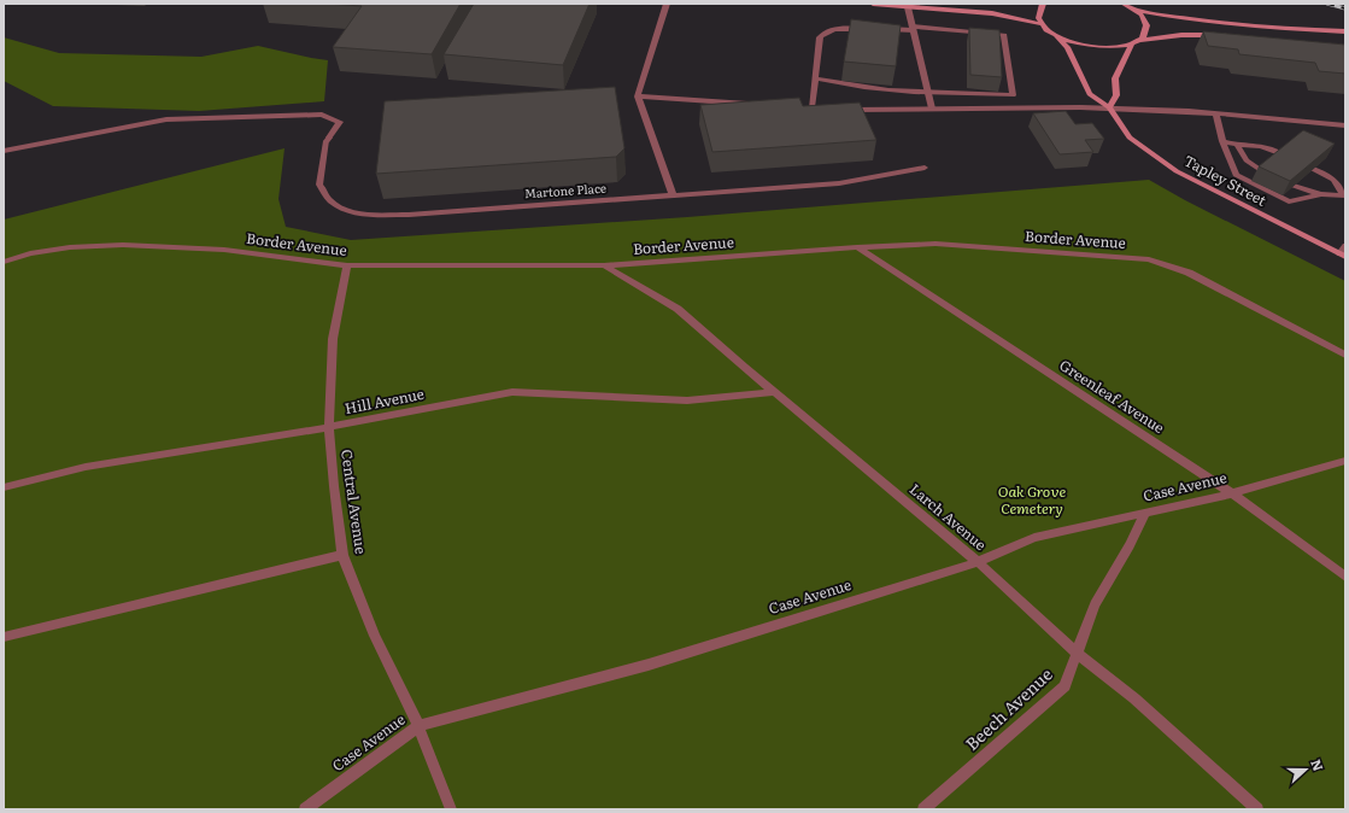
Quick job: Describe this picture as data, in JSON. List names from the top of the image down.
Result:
{
  "streets": {
    "main road": ["Tapley Street"],
    "street": [
      "Martone Place",
      "Border Avenue",
      "Greenleaf Avenue",
      "Hill Avenue",
      "Case Avenue",
      "Central Avenue",
      "Larch Avenue",
      "Beech Avenue"
    ]
  },
  "crossings": [
    ["Border Avenue", "Greenleaf Avenue"],
    ["Border Avenue", "Central Avenue"],
    ["Border Avenue", "Larch Avenue"],
    ["Greenleaf Avenue", "Case Avenue"],
    ["Hill Avenue", "Central Avenue"],
    ["Hill Avenue", "Larch Avenue"],
    ["Case Avenue", "Central Avenue"],
    ["Case Avenue", "Larch Avenue"],
    ["Case Avenue", "Beech Avenue"],
    ["Larch Avenue", "Beech Avenue"]
  ],
  "parks": ["Oak Grove Cemetery"],
  "north": "right"
}
